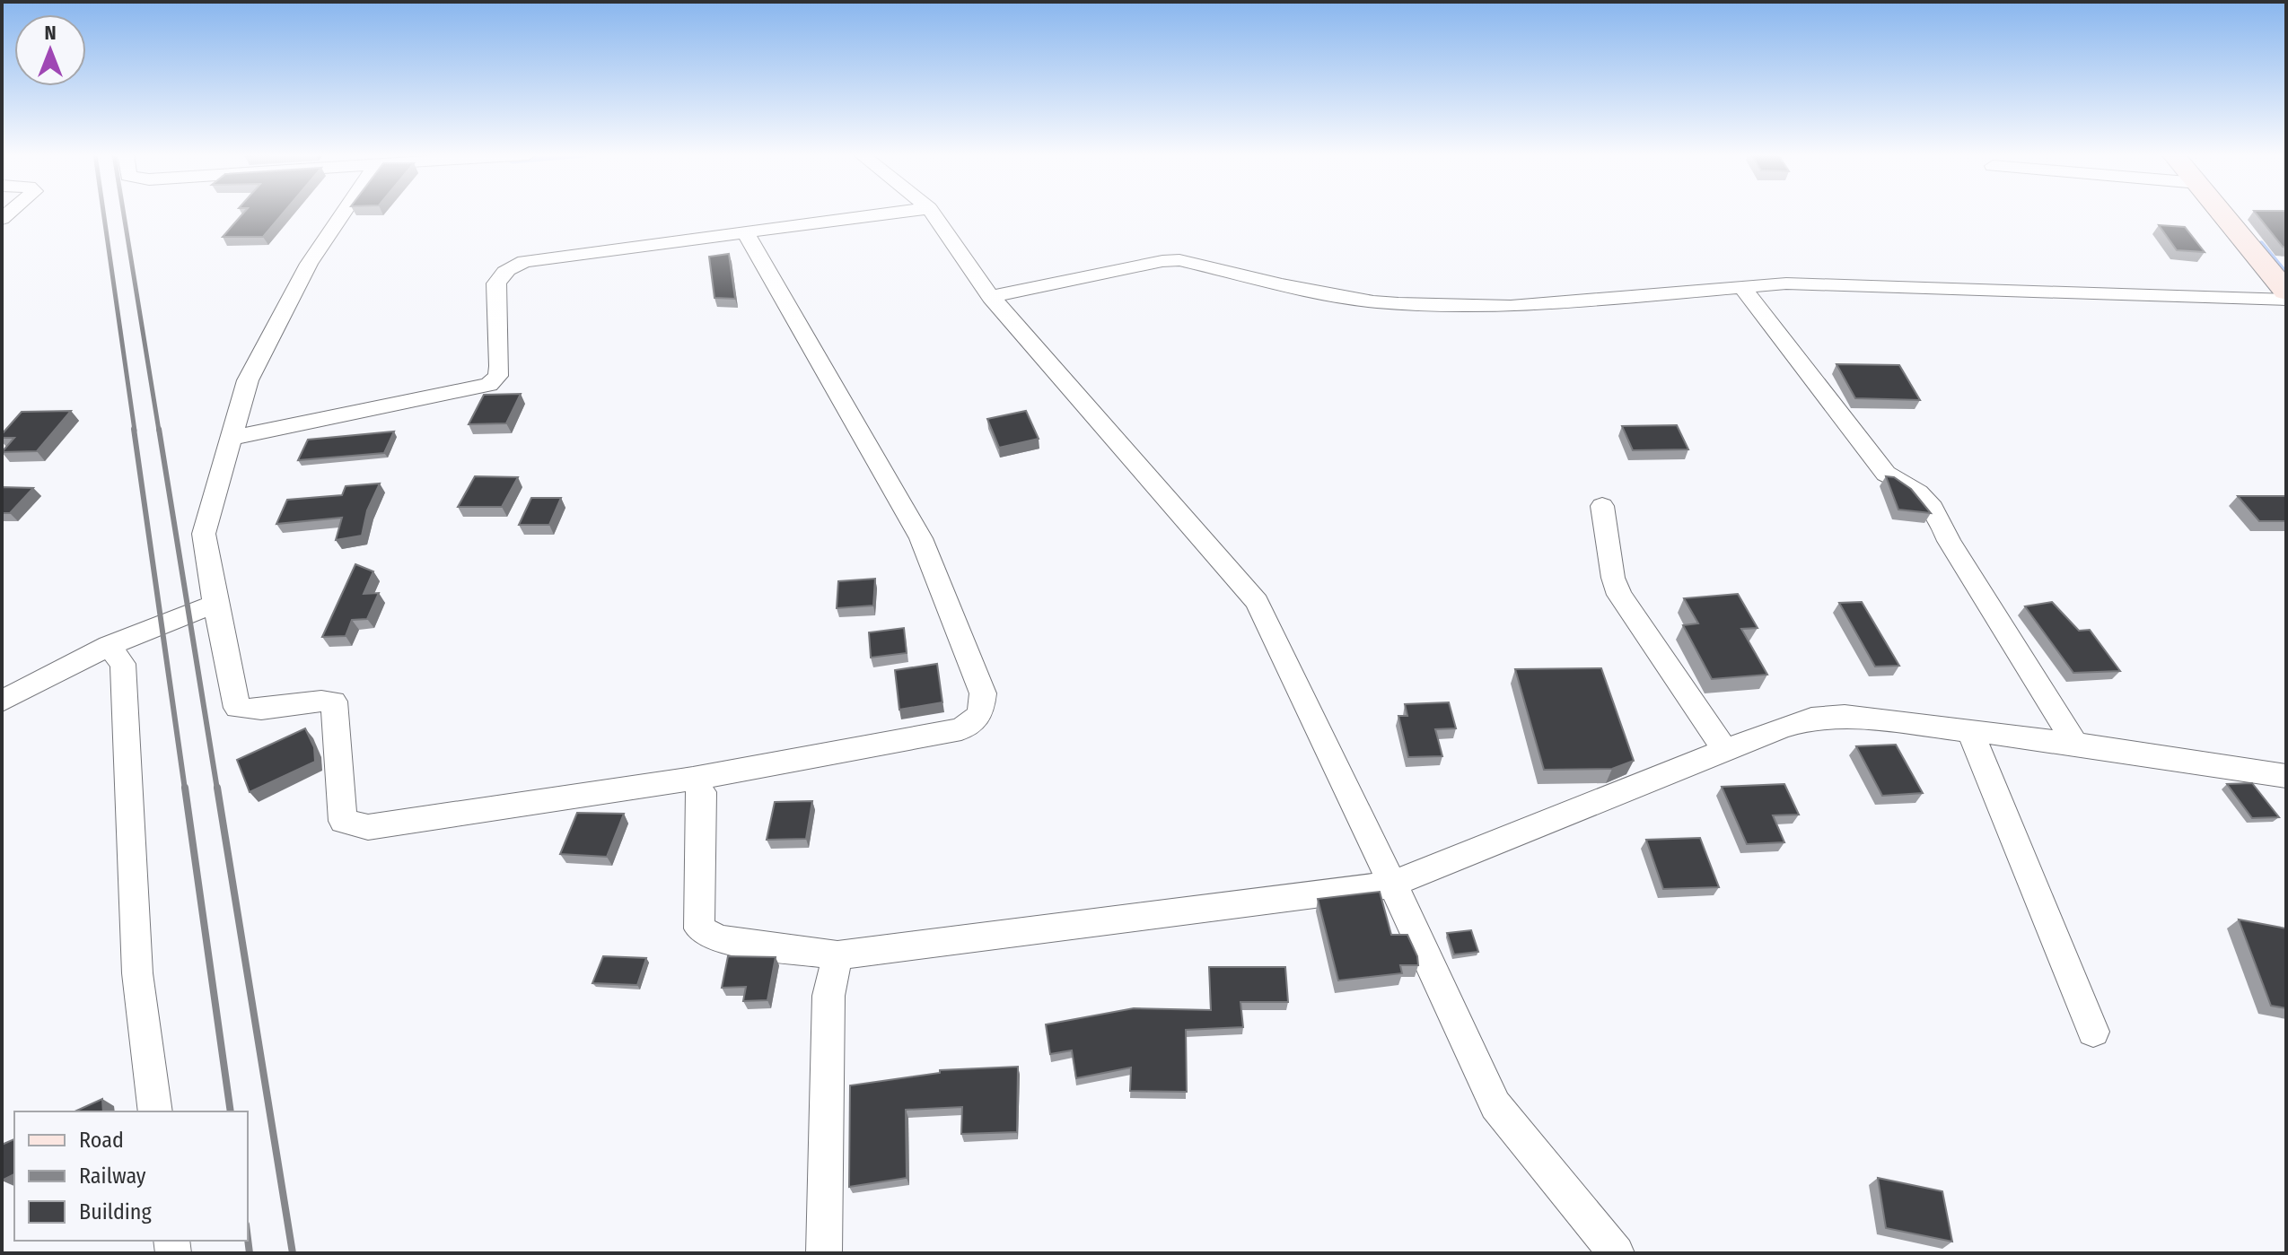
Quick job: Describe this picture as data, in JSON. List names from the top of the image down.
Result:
{
  "legend": ["Road", "Railway", "Building"],
  "north": "top"
}
